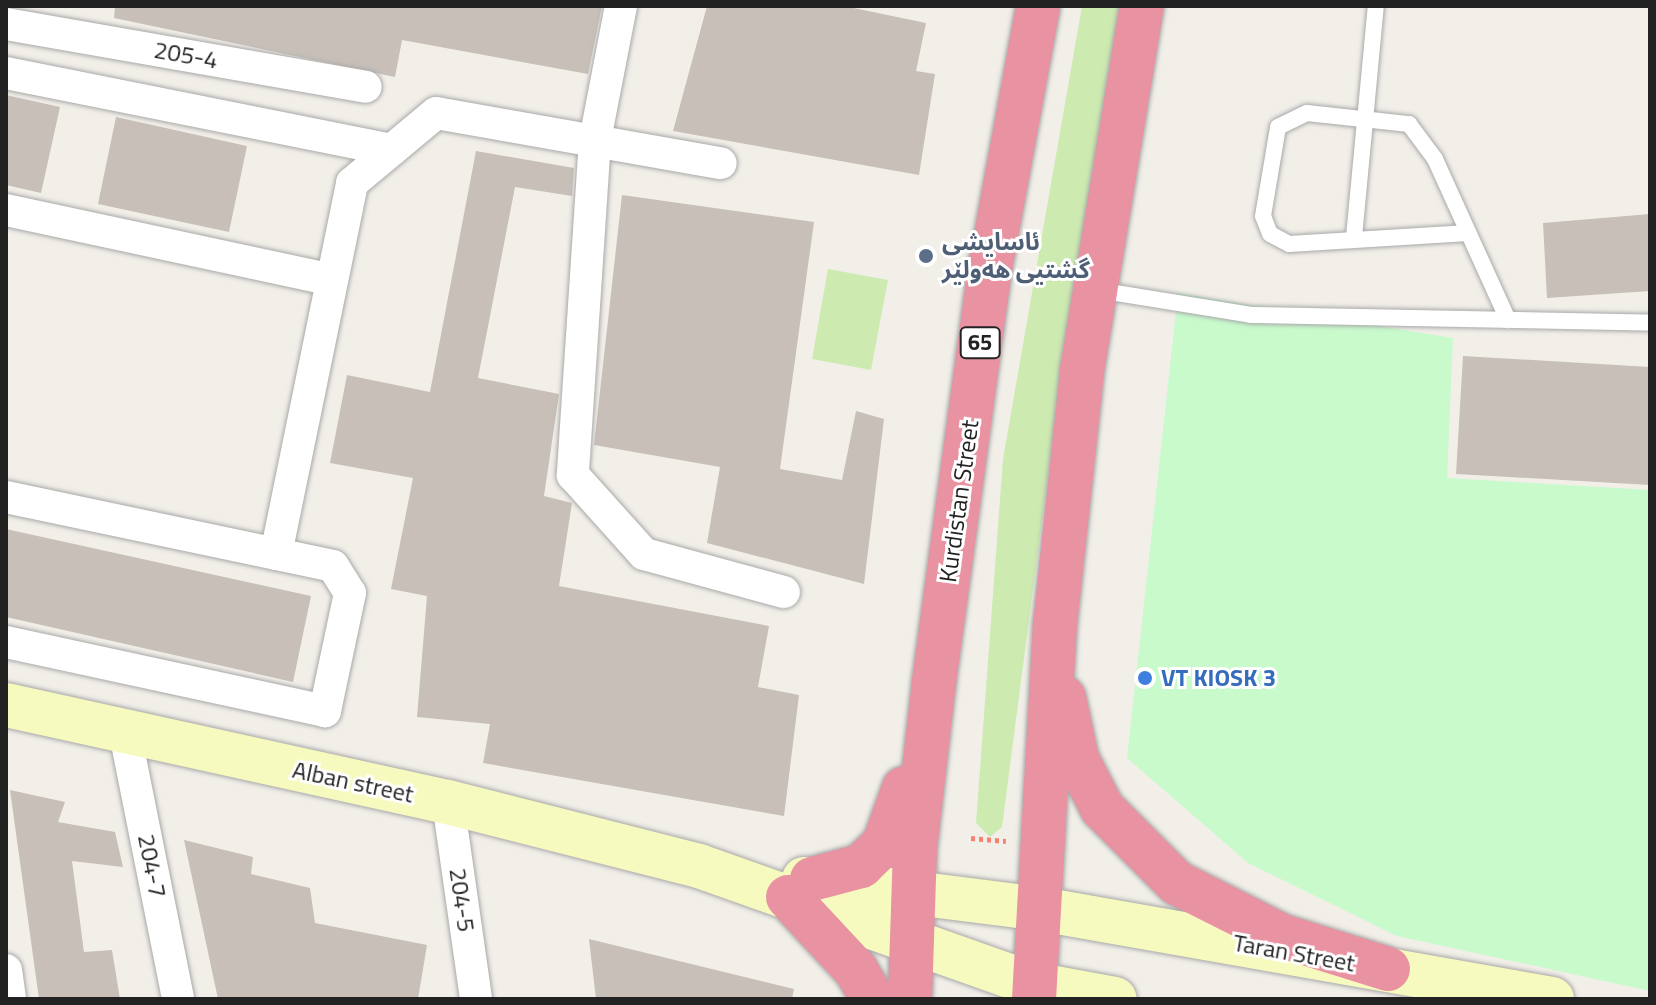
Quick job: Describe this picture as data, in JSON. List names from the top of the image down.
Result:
{
  "streets": {
    "highway": ["65", "Kurdistan Street"],
    "street": [
      "205-4",
      "Alban street",
      "204-7",
      "204-5",
      "Taran Street"
    ]
  },
  "crossings": [
    ["Kurdistan Street", "Alban street"],
    ["Alban street", "204-7"],
    ["Alban street", "204-5"],
    ["Alban street", "Taran Street"]
  ],
  "places": ["ئاسایشی گشتیی هەولێر", "VT KIOSK 3"]
}
